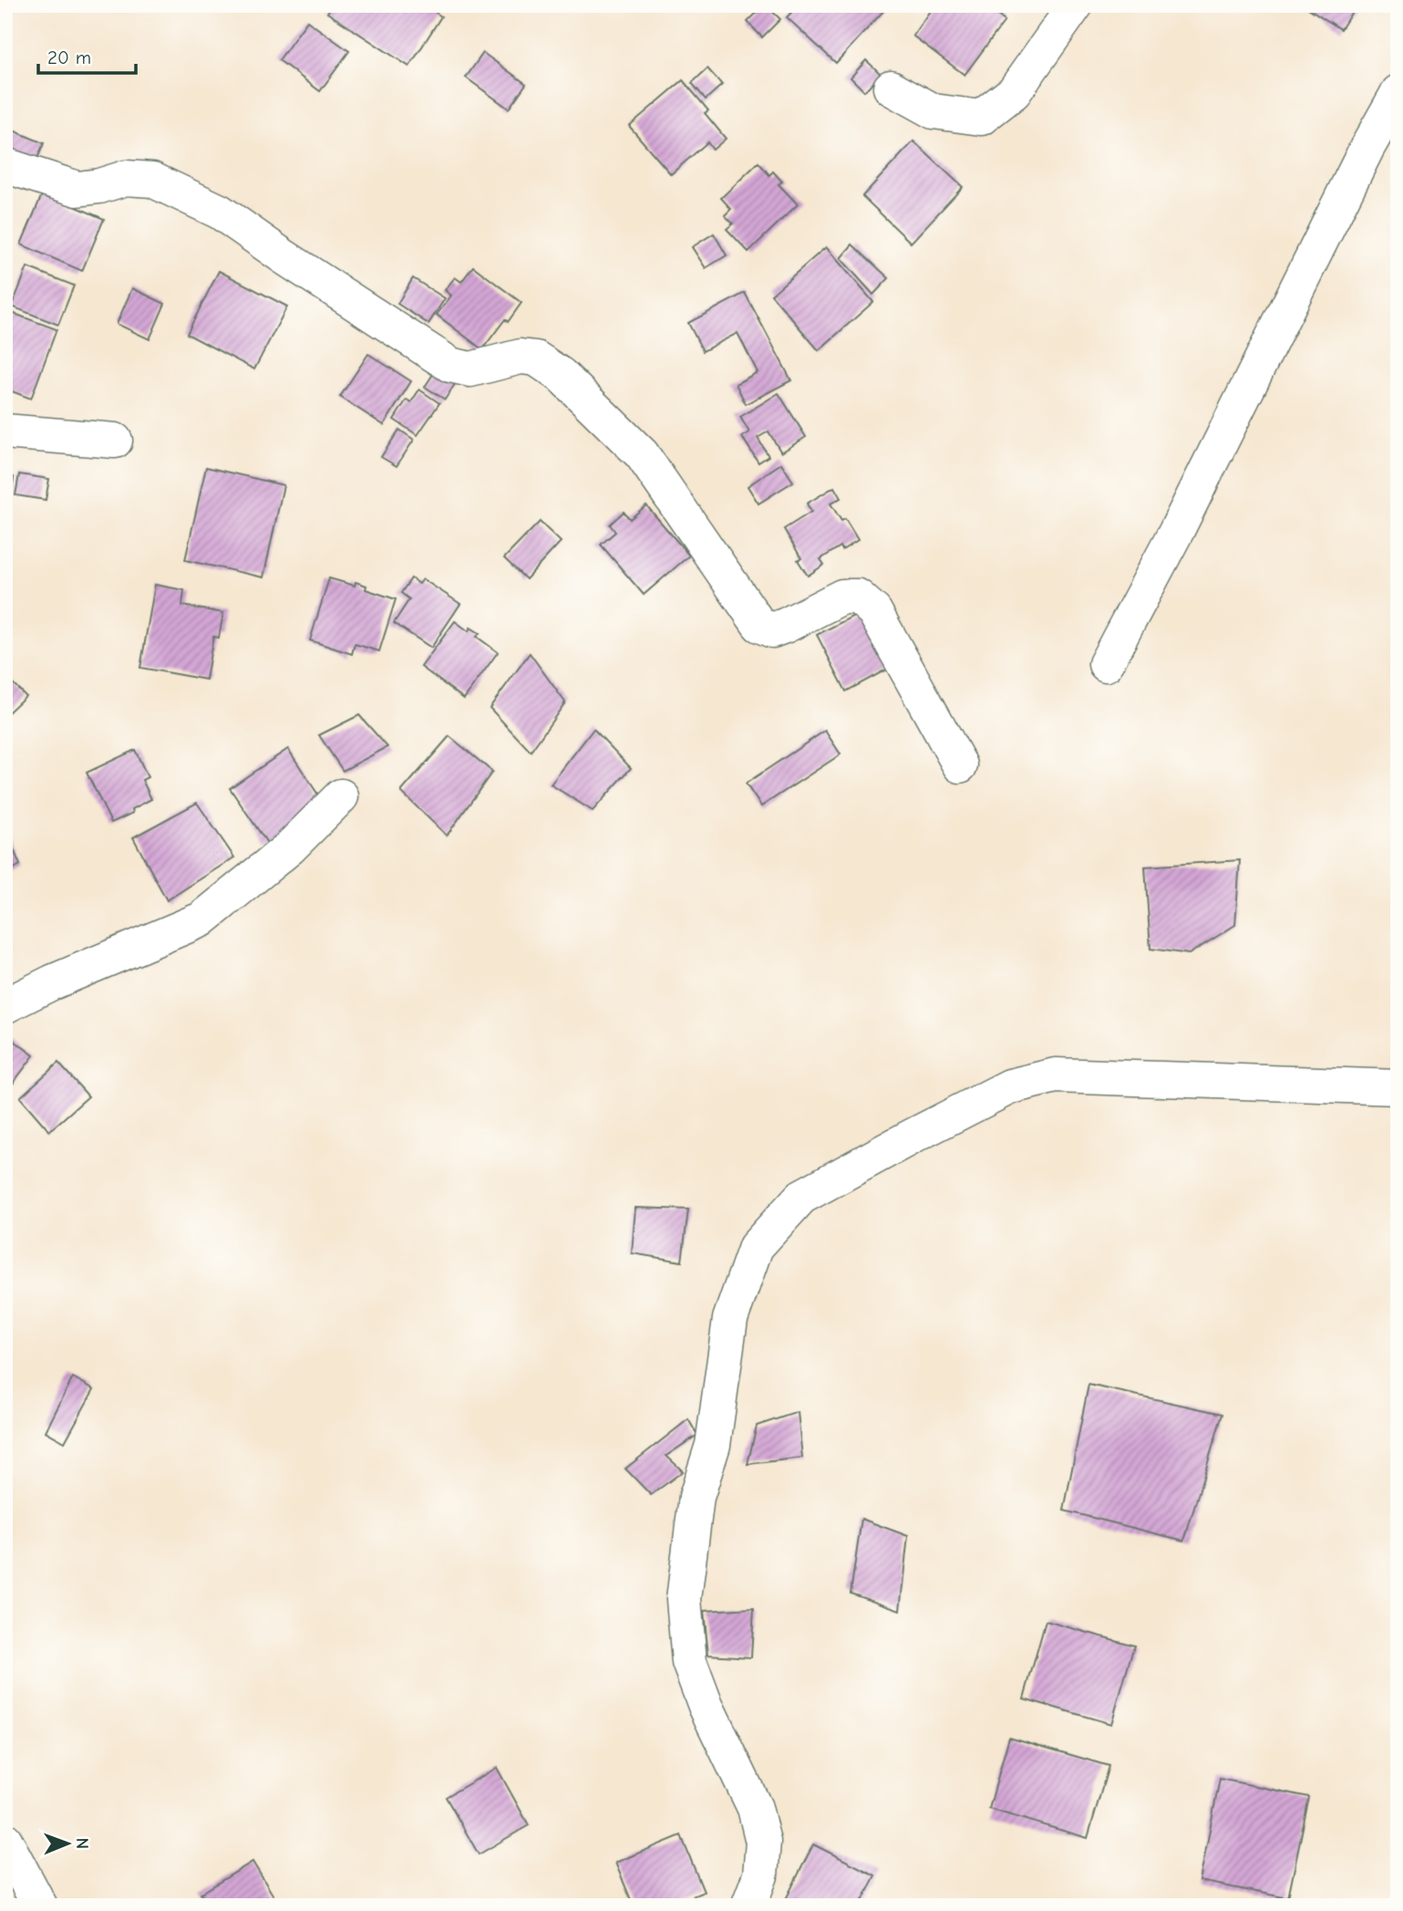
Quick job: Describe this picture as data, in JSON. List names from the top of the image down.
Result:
{
  "scale_bar": "20 m",
  "north": "right"
}
